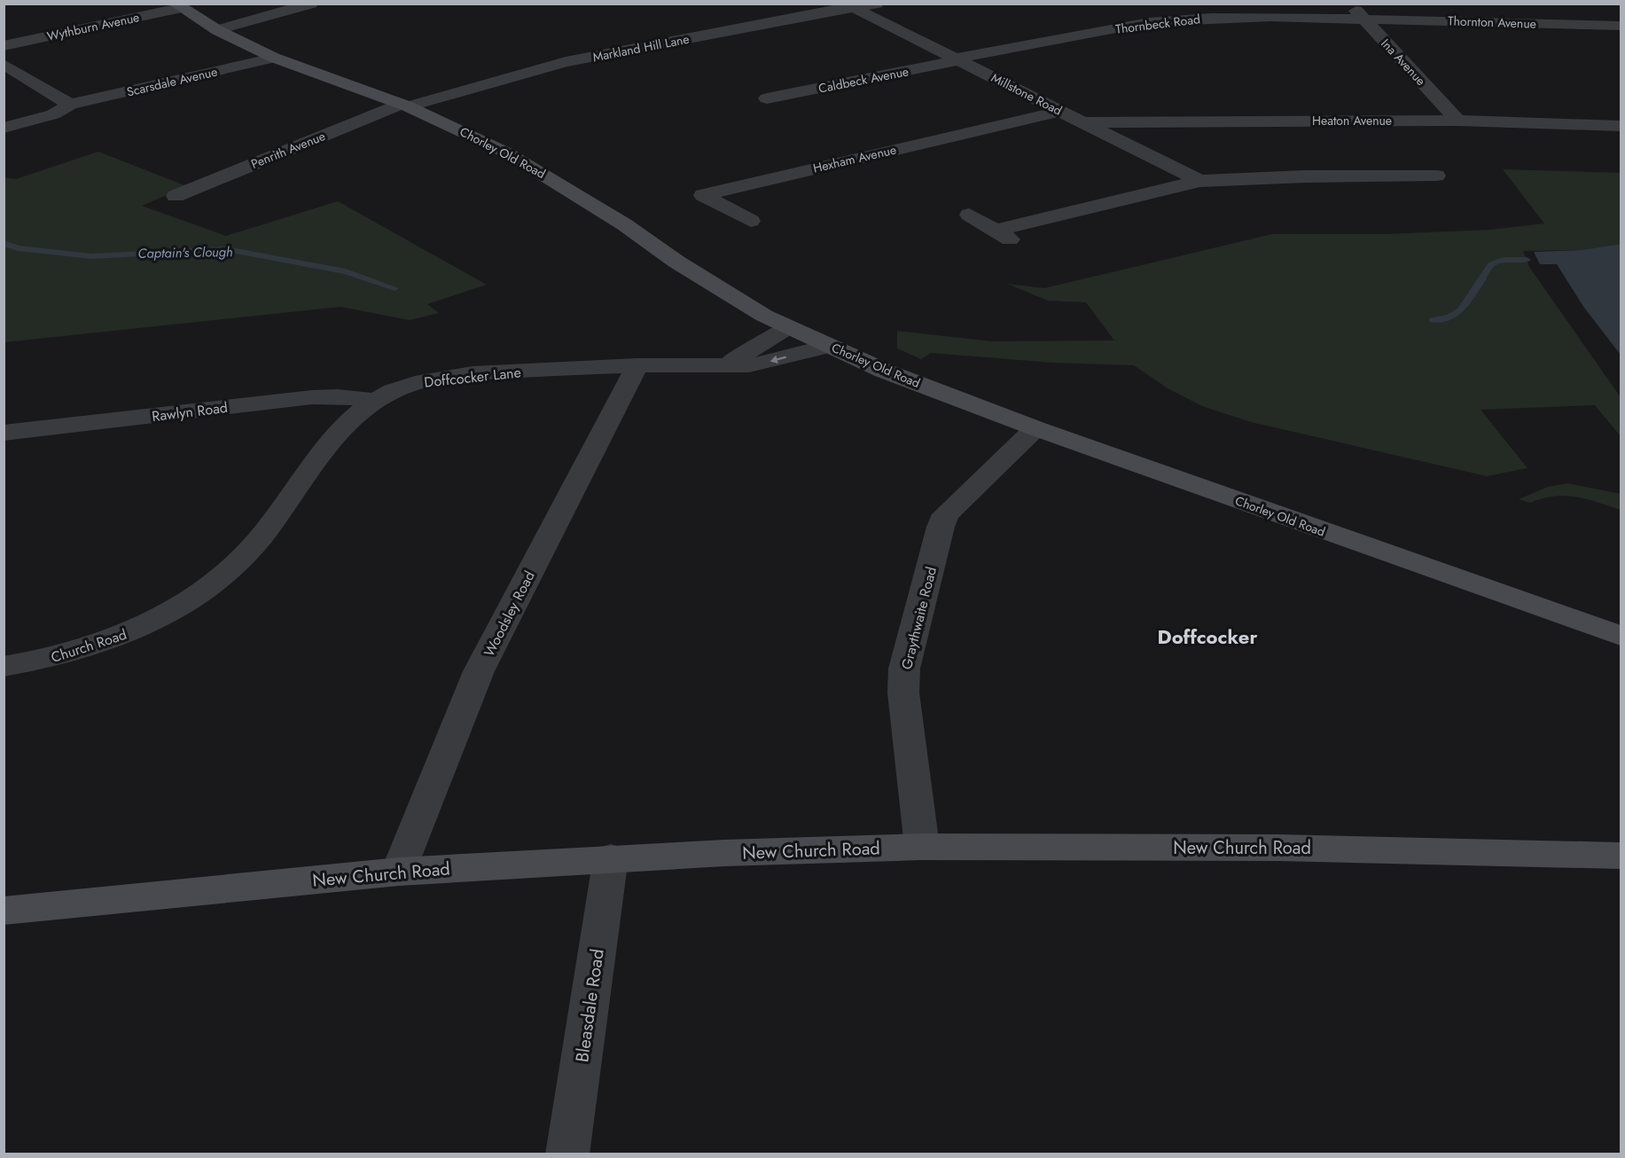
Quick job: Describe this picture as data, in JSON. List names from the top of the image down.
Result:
{
  "streets": {
    "main road": ["Chorley Old Road", "New Church Road"],
    "street": [
      "Thornton Avenue",
      "Thornbeck Road",
      "Wythburn Avenue",
      "Markland Hill Lane",
      "Ina Avenue",
      "Caldbeck Avenue",
      "Scarsdale Avenue",
      "Millstone Road",
      "Heaton Avenue",
      "Penrith Avenue",
      "Hexham Avenue",
      "Doffcocker Lane",
      "Rawlyn Road",
      "Woodsley Road",
      "Graythwaite Road",
      "Church Road",
      "Bleasdale Road"
    ]
  },
  "crossings": [
    ["Thornton Avenue", "Thornbeck Road"],
    ["Thornton Avenue", "Ina Avenue"],
    ["Thornbeck Road", "Ina Avenue"],
    ["Thornbeck Road", "Caldbeck Avenue"],
    ["Thornbeck Road", "Millstone Road"],
    ["Wythburn Avenue", "Chorley Old Road"],
    ["Markland Hill Lane", "Millstone Road"],
    ["Markland Hill Lane", "Penrith Avenue"],
    ["Markland Hill Lane", "Chorley Old Road"],
    ["Ina Avenue", "Heaton Avenue"],
    ["Caldbeck Avenue", "Millstone Road"],
    ["Scarsdale Avenue", "Chorley Old Road"],
    ["Millstone Road", "Heaton Avenue"],
    ["Millstone Road", "Hexham Avenue"],
    ["Penrith Avenue", "Chorley Old Road"],
    ["Chorley Old Road", "Doffcocker Lane"],
    ["Chorley Old Road", "Graythwaite Road"],
    ["Doffcocker Lane", "Rawlyn Road"],
    ["Doffcocker Lane", "Woodsley Road"],
    ["Doffcocker Lane", "Church Road"],
    ["Woodsley Road", "New Church Road"],
    ["Graythwaite Road", "New Church Road"],
    ["New Church Road", "Bleasdale Road"]
  ],
  "districts": ["Doffcocker"],
  "water": ["Captain's Clough"]
}
